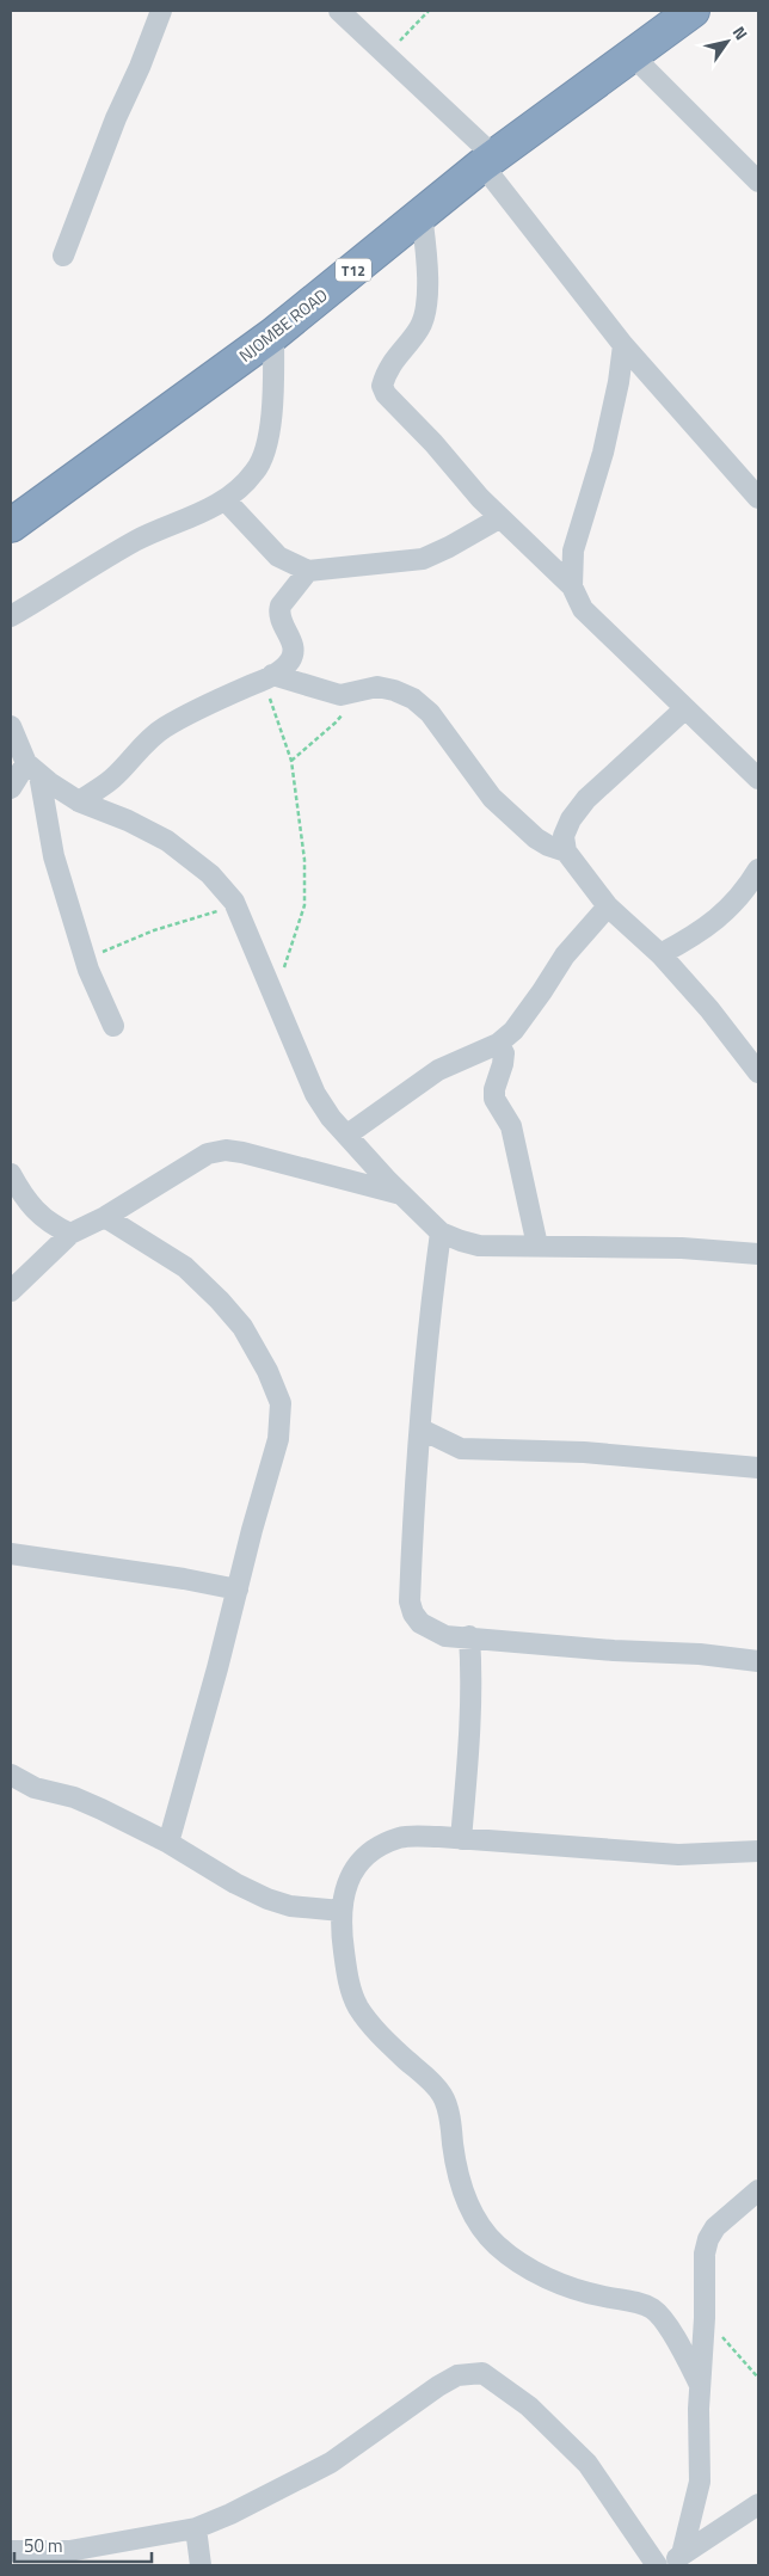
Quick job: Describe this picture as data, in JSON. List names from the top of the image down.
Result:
{
  "streets": {
    "highway": ["T12", "NJOMBE ROAD"]
  },
  "scale_bar": "50 m",
  "north": "top right"
}
